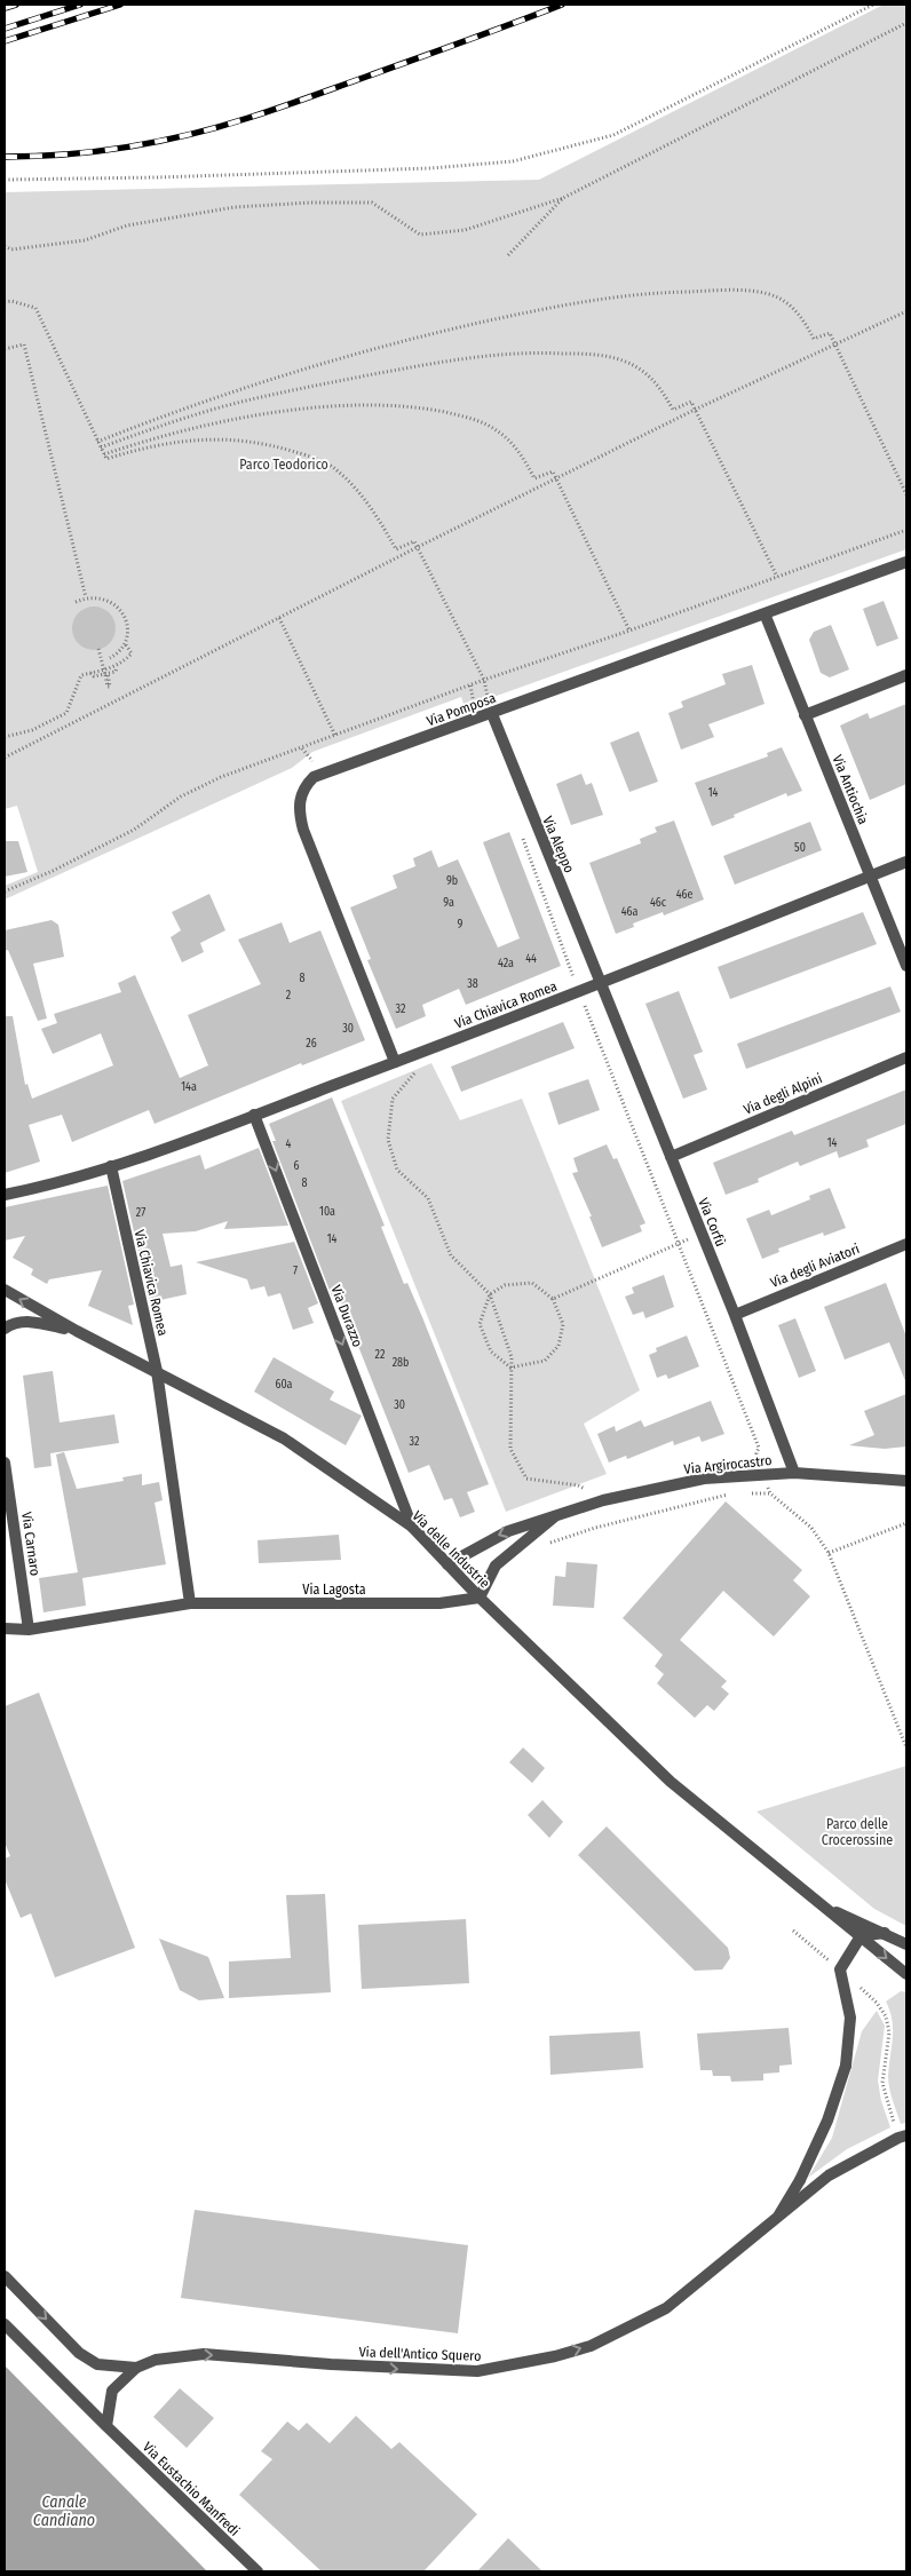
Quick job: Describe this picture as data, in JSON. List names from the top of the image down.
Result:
{
  "streets": {
    "street": [
      "Via Pomposa",
      "Via Antiochia",
      "Via Aleppo",
      "Via Chiavica Romea",
      "Via degli Alpini",
      "Via Corfù",
      "Via degli Aviatori",
      "Via Durazzo",
      "Via Argirocastro",
      "Via Carnaro",
      "Via delle Industrie",
      "Via Lagosta",
      "Via dell'Antico Squero",
      "Via Eustachio Manfredi"
    ]
  },
  "crossings": [
    ["Via Pomposa", "Via Antiochia"],
    ["Via Pomposa", "Via Aleppo"],
    ["Via Pomposa", "Via Chiavica Romea"],
    ["Via Antiochia", "Via Chiavica Romea"],
    ["Via Aleppo", "Via Chiavica Romea"],
    ["Via Aleppo", "Via Corfù"],
    ["Via Chiavica Romea", "Via Corfù"],
    ["Via Chiavica Romea", "Via Durazzo"],
    ["Via Chiavica Romea", "Via delle Industrie"],
    ["Via degli Alpini", "Via Corfù"],
    ["Via Corfù", "Via degli Aviatori"],
    ["Via Corfù", "Via Argirocastro"],
    ["Via Durazzo", "Via delle Industrie"],
    ["Via Argirocastro", "Via delle Industrie"],
    ["Via Argirocastro", "Via Lagosta"],
    ["Via Carnaro", "Via Lagosta"],
    ["Via delle Industrie", "Via Lagosta"]
  ],
  "one_way": ["Via Durazzo", "Via dell'Antico Squero"],
  "water": ["Canale Candiano"],
  "parks": ["Parco Teodorico", "Parco delle Crocerossine"],
  "house_numbers": [
    "14",
    "50",
    "9b",
    "46e",
    "9a",
    "46c",
    "46a",
    "9",
    "44",
    "42a",
    "8",
    "38",
    "2",
    "32",
    "30",
    "26",
    "14a",
    "14",
    "4",
    "6",
    "8",
    "10a",
    "27",
    "14",
    "7",
    "22",
    "28b",
    "60a",
    "30",
    "32"
  ]
}
